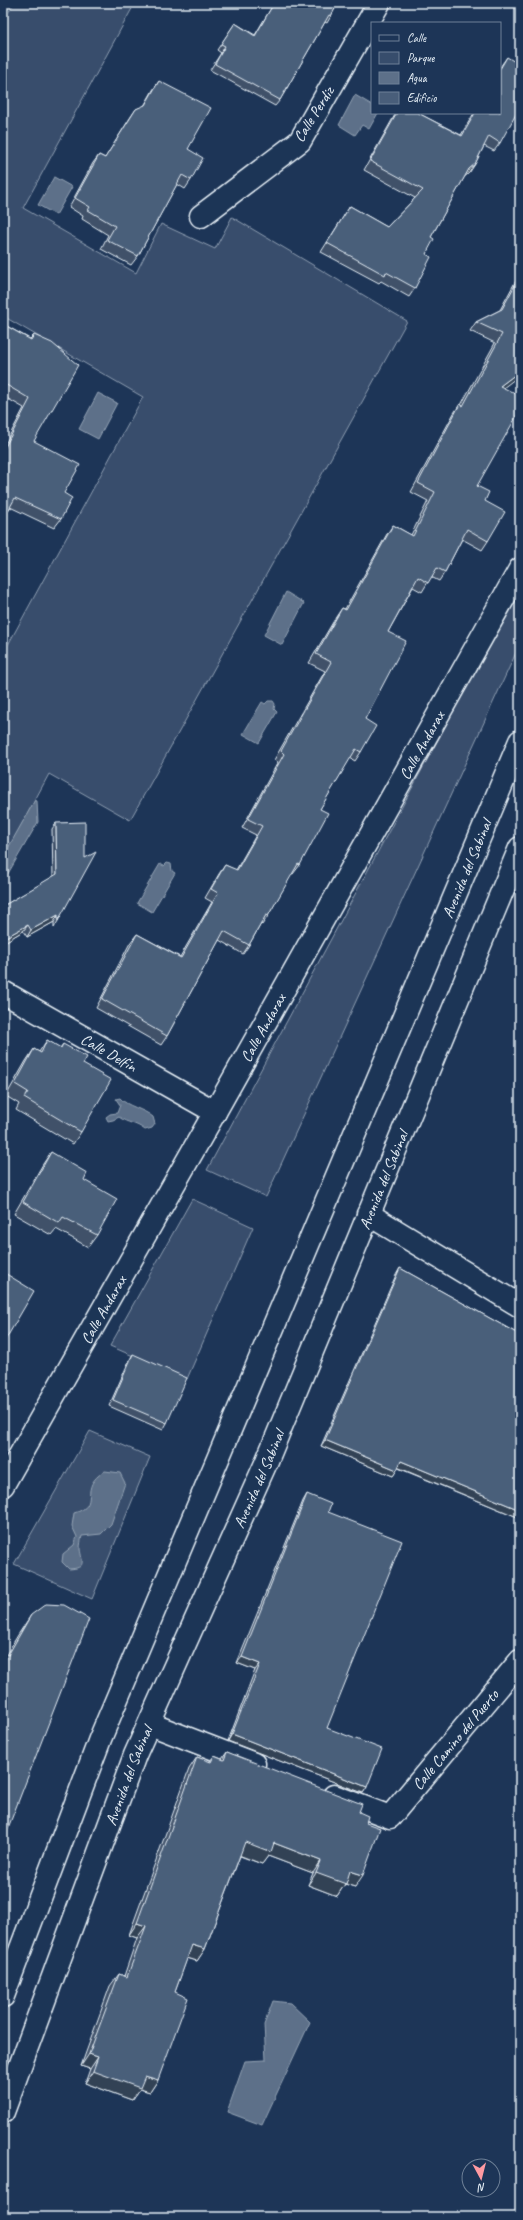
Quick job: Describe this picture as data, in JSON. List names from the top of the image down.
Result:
{
  "streets": {
    "street": [
      "Calle Perdiz",
      "Calle Andarax",
      "Avenida del Sabinal",
      "Calle Delfín",
      "Calle Camino del Puerto"
    ]
  },
  "crossings": [
    ["Calle Andarax", "Calle Delfín"]
  ],
  "legend": [
    "Calle",
    "Parque",
    "Agua",
    "Edificio"
  ],
  "north": "bottom"
}
